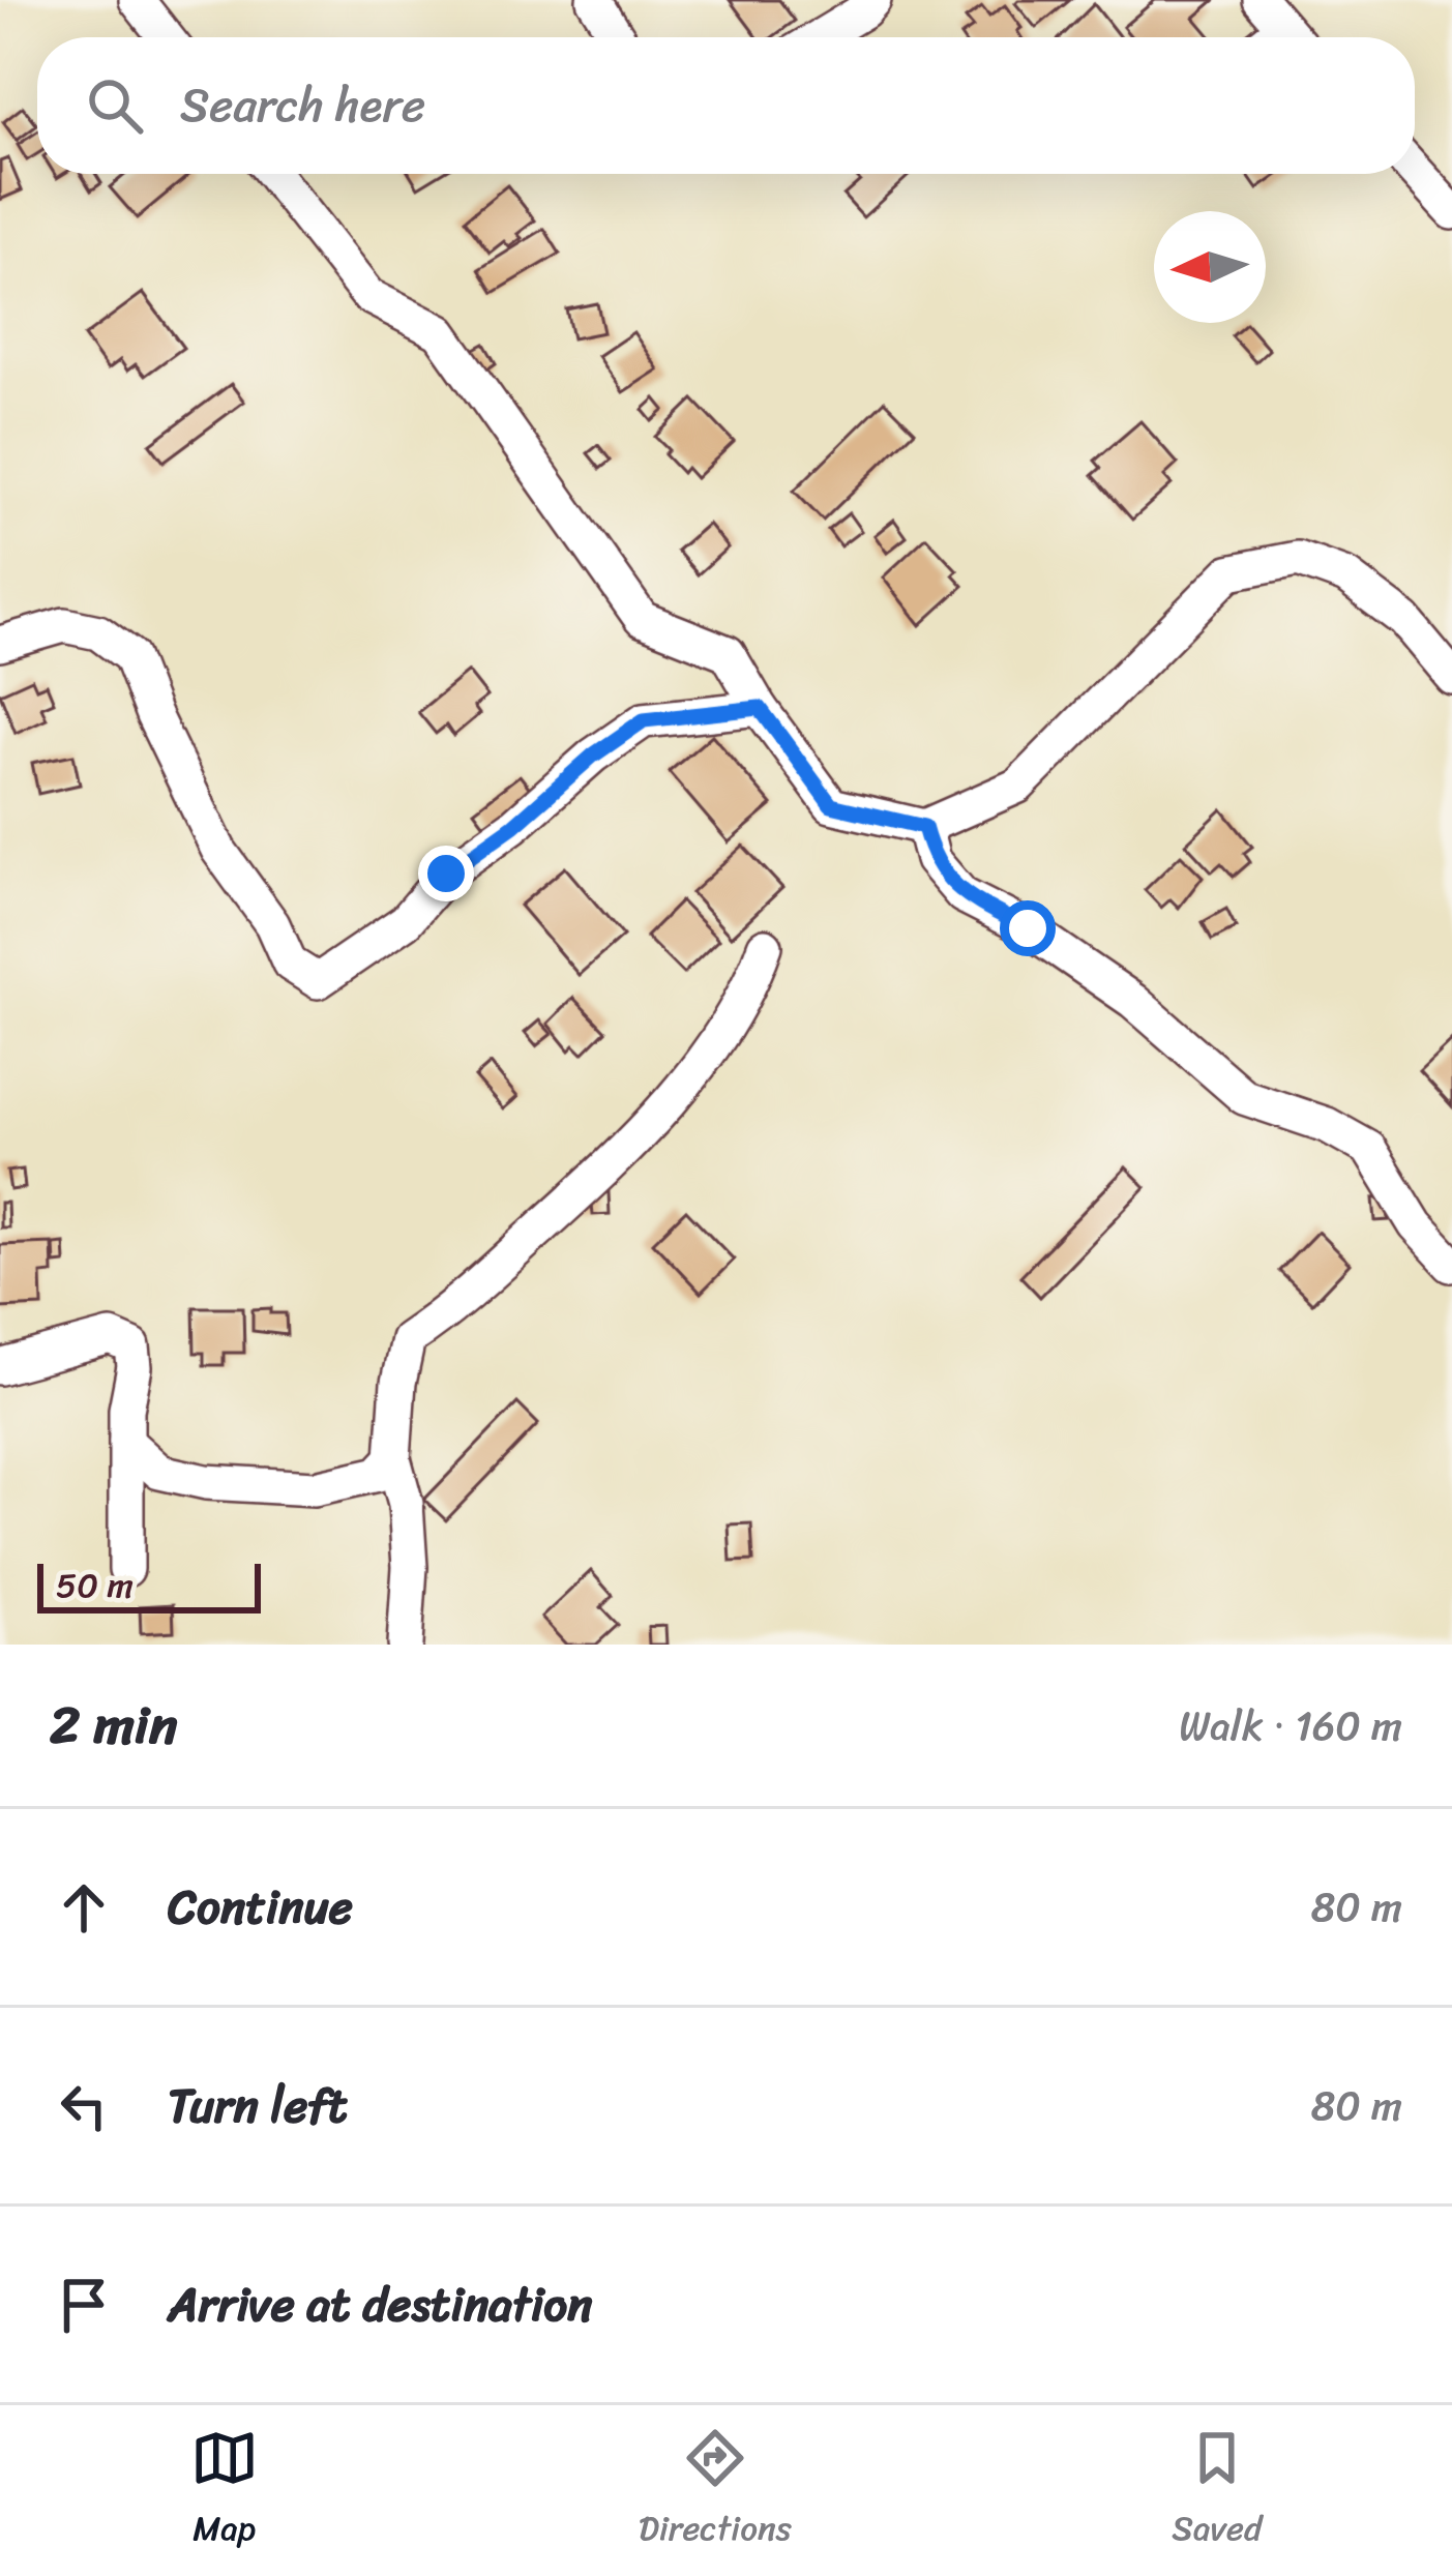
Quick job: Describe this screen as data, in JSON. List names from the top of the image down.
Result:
{
  "scale_bar": "50 m",
  "north": "left",
  "page": {
    "search": "Search here",
    "scale": "50 m",
    "heading": ["2 min", "Walk · 160 m"],
    "list": [
      ["Continue", "80 m"],
      ["Turn left", "80 m"],
      "Arrive at destination"
    ],
    "nav": ["Map", "Directions", "Saved"]
  }
}
